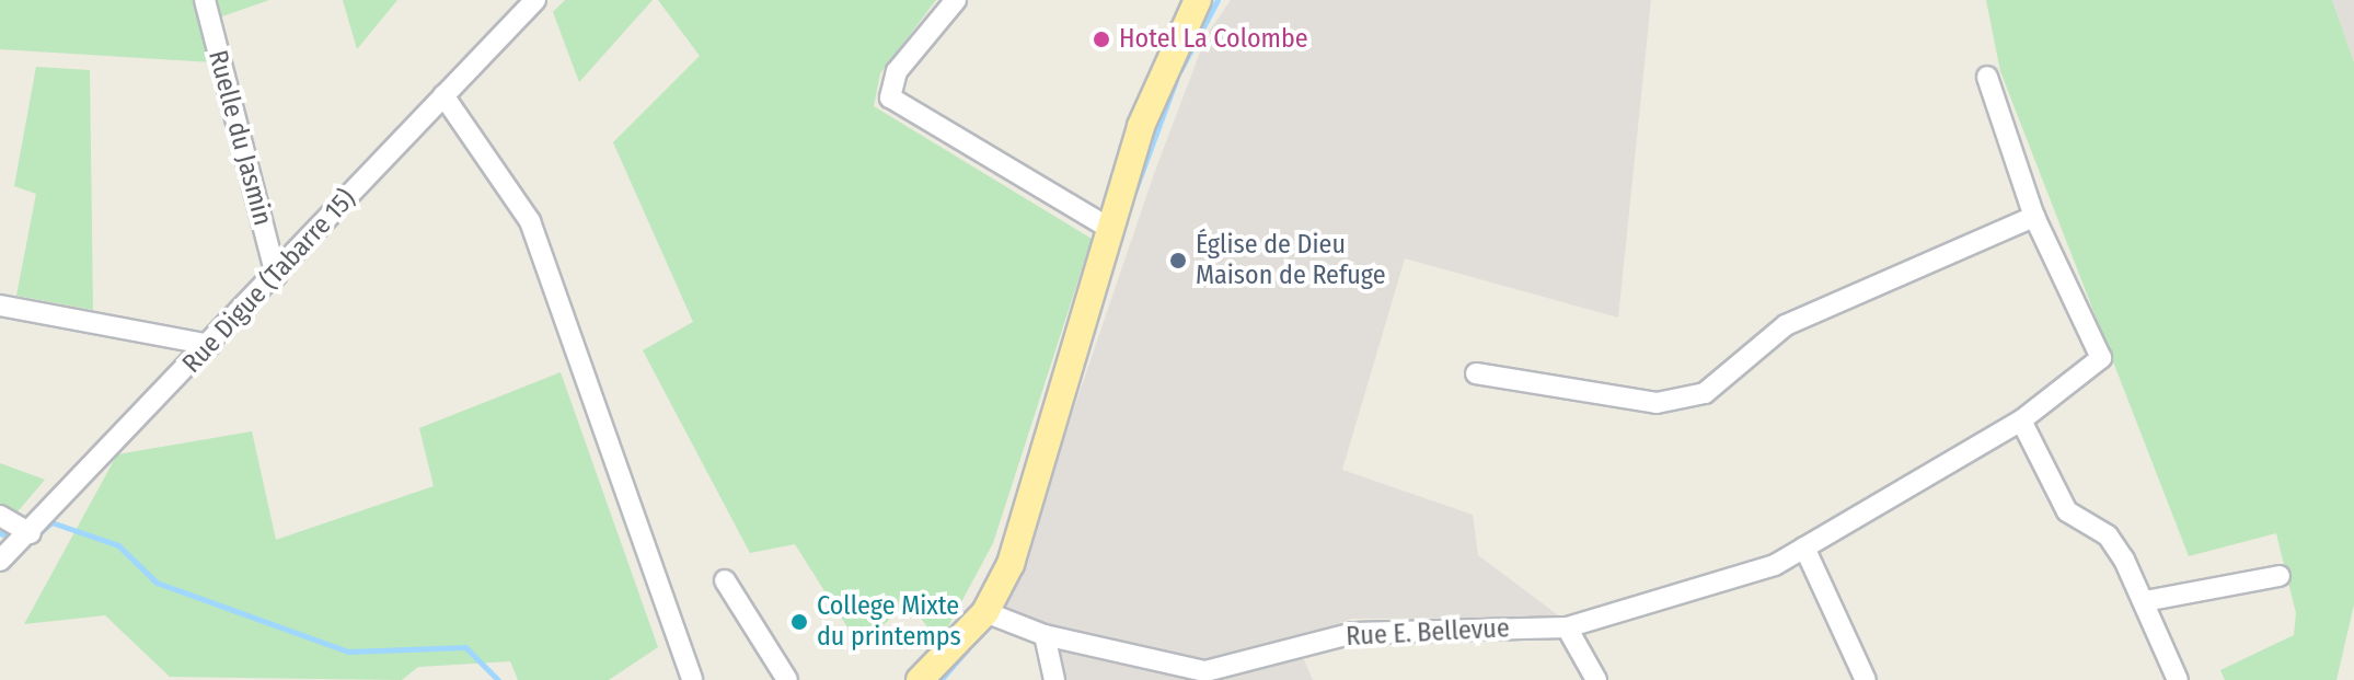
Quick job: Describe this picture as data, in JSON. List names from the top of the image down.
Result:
{
  "streets": {
    "street": ["Ruelle du Jasmin", "Rue Digue (Tabarre 15)", "Rue E. Bellevue"]
  },
  "crossings": [
    ["Ruelle du Jasmin", "Rue Digue (Tabarre 15)"]
  ],
  "places": ["Hotel La Colombe", "Église de Dieu Maison de Refuge", "College Mixte du printemps"]
}
